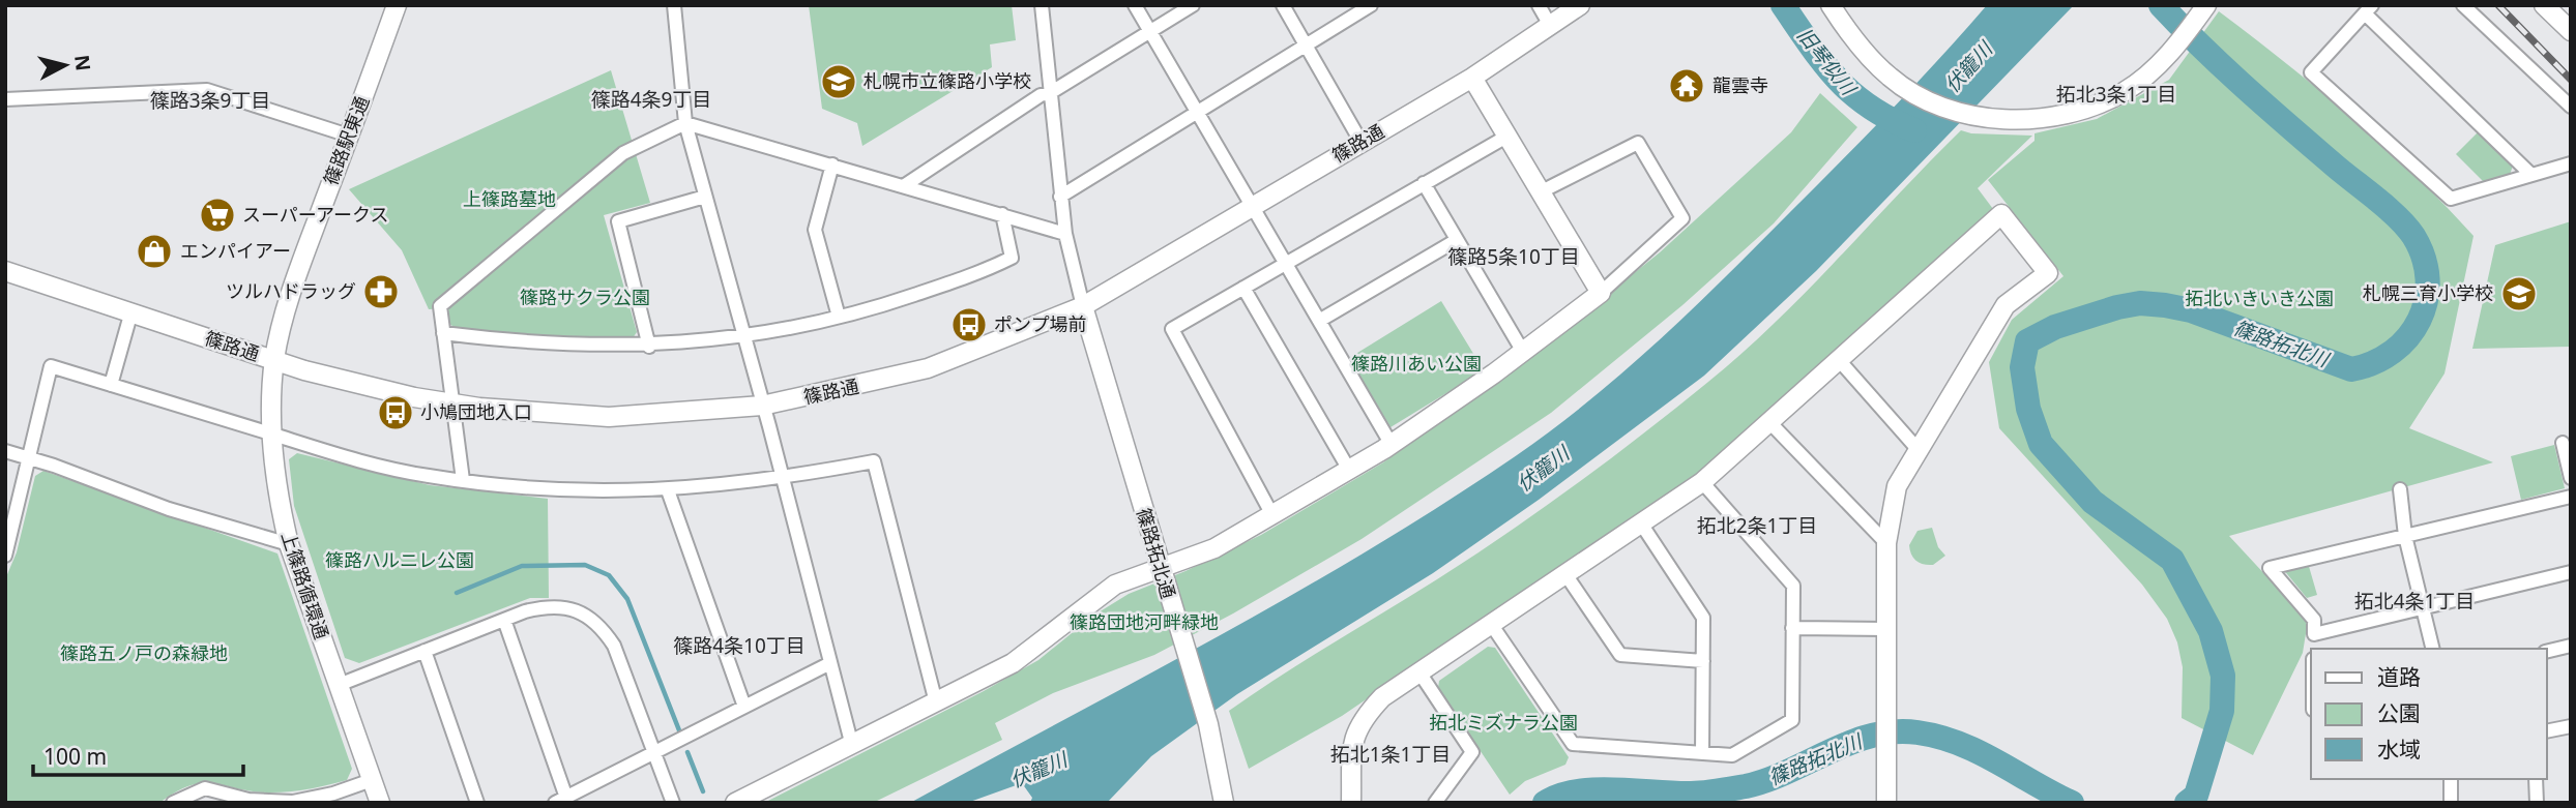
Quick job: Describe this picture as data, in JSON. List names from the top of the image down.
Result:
{
  "streets": {
    "street": [
      "篠路駅東通",
      "篠路通",
      "篠路拓北通",
      "上篠路循環通"
    ]
  },
  "crossings": [
    ["篠路駅東通", "篠路通"],
    ["篠路駅東通", "上篠路循環通"],
    ["篠路通", "篠路拓北通"],
    ["篠路通", "上篠路循環通"]
  ],
  "districts": [
    "拓北3条1丁目",
    "篠路4条9丁目",
    "篠路3条9丁目",
    "篠路5条10丁目",
    "拓北2条1丁目",
    "拓北4条1丁目",
    "篠路4条10丁目",
    "拓北1条1丁目"
  ],
  "water": ["旧琴似川", "伏籠川", "篠路拓北川"],
  "parks": [
    "上篠路墓地",
    "篠路サクラ公園",
    "拓北いきいき公園",
    "篠路川あい公園",
    "篠路ハルニレ公園",
    "篠路団地河畔緑地",
    "篠路五ノ戸の森緑地",
    "拓北ミズナラ公園"
  ],
  "places": {
    "school or university": ["札幌市立篠路小学校", "札幌三育小学校"],
    "temple": ["龍雲寺"],
    "supermarket": ["スーパーアークス"],
    "shop": ["エンパイアー"],
    "pharmacy": ["ツルハドラッグ"],
    "bus stop": ["ポンプ場前", "小鳩団地入口"]
  },
  "legend": ["道路", "公園", "水域"],
  "scale_bar": "100 m",
  "north": "right"
}
